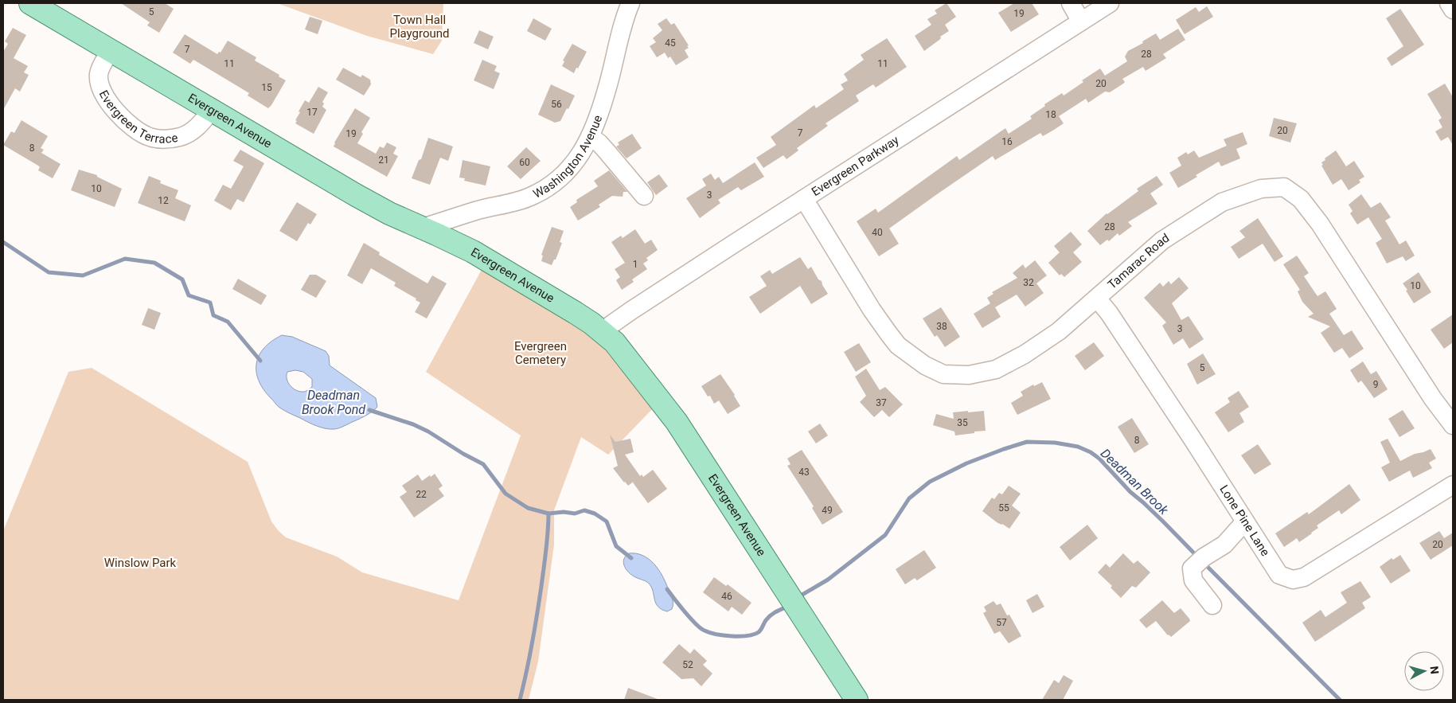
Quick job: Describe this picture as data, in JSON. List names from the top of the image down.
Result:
{
  "streets": {
    "main road": ["Evergreen Avenue"],
    "street": [
      "Evergreen Terrace",
      "Washington Avenue",
      "Evergreen Parkway",
      "Tamarac Road",
      "Lone Pine Lane"
    ]
  },
  "crossings": [
    ["Evergreen Terrace", "Evergreen Avenue"],
    ["Evergreen Avenue", "Washington Avenue"],
    ["Evergreen Avenue", "Evergreen Parkway"],
    ["Evergreen Parkway", "Tamarac Road"],
    ["Tamarac Road", "Lone Pine Lane"]
  ],
  "water": ["Deadman Brook Pond", "Deadman Brook"],
  "parks": ["Town Hall Playground", "Evergreen Cemetery", "Winslow Park"],
  "house_numbers": [
    "5",
    "19",
    "45",
    "7",
    "28",
    "11",
    "11",
    "20",
    "15",
    "56",
    "17",
    "18",
    "20",
    "7",
    "19",
    "16",
    "8",
    "21",
    "60",
    "10",
    "3",
    "12",
    "28",
    "40",
    "1",
    "32",
    "10",
    "38",
    "3",
    "5",
    "9",
    "37",
    "35",
    "8",
    "43",
    "22",
    "55",
    "49",
    "20",
    "46",
    "57",
    "52"
  ],
  "north": "right"
}
